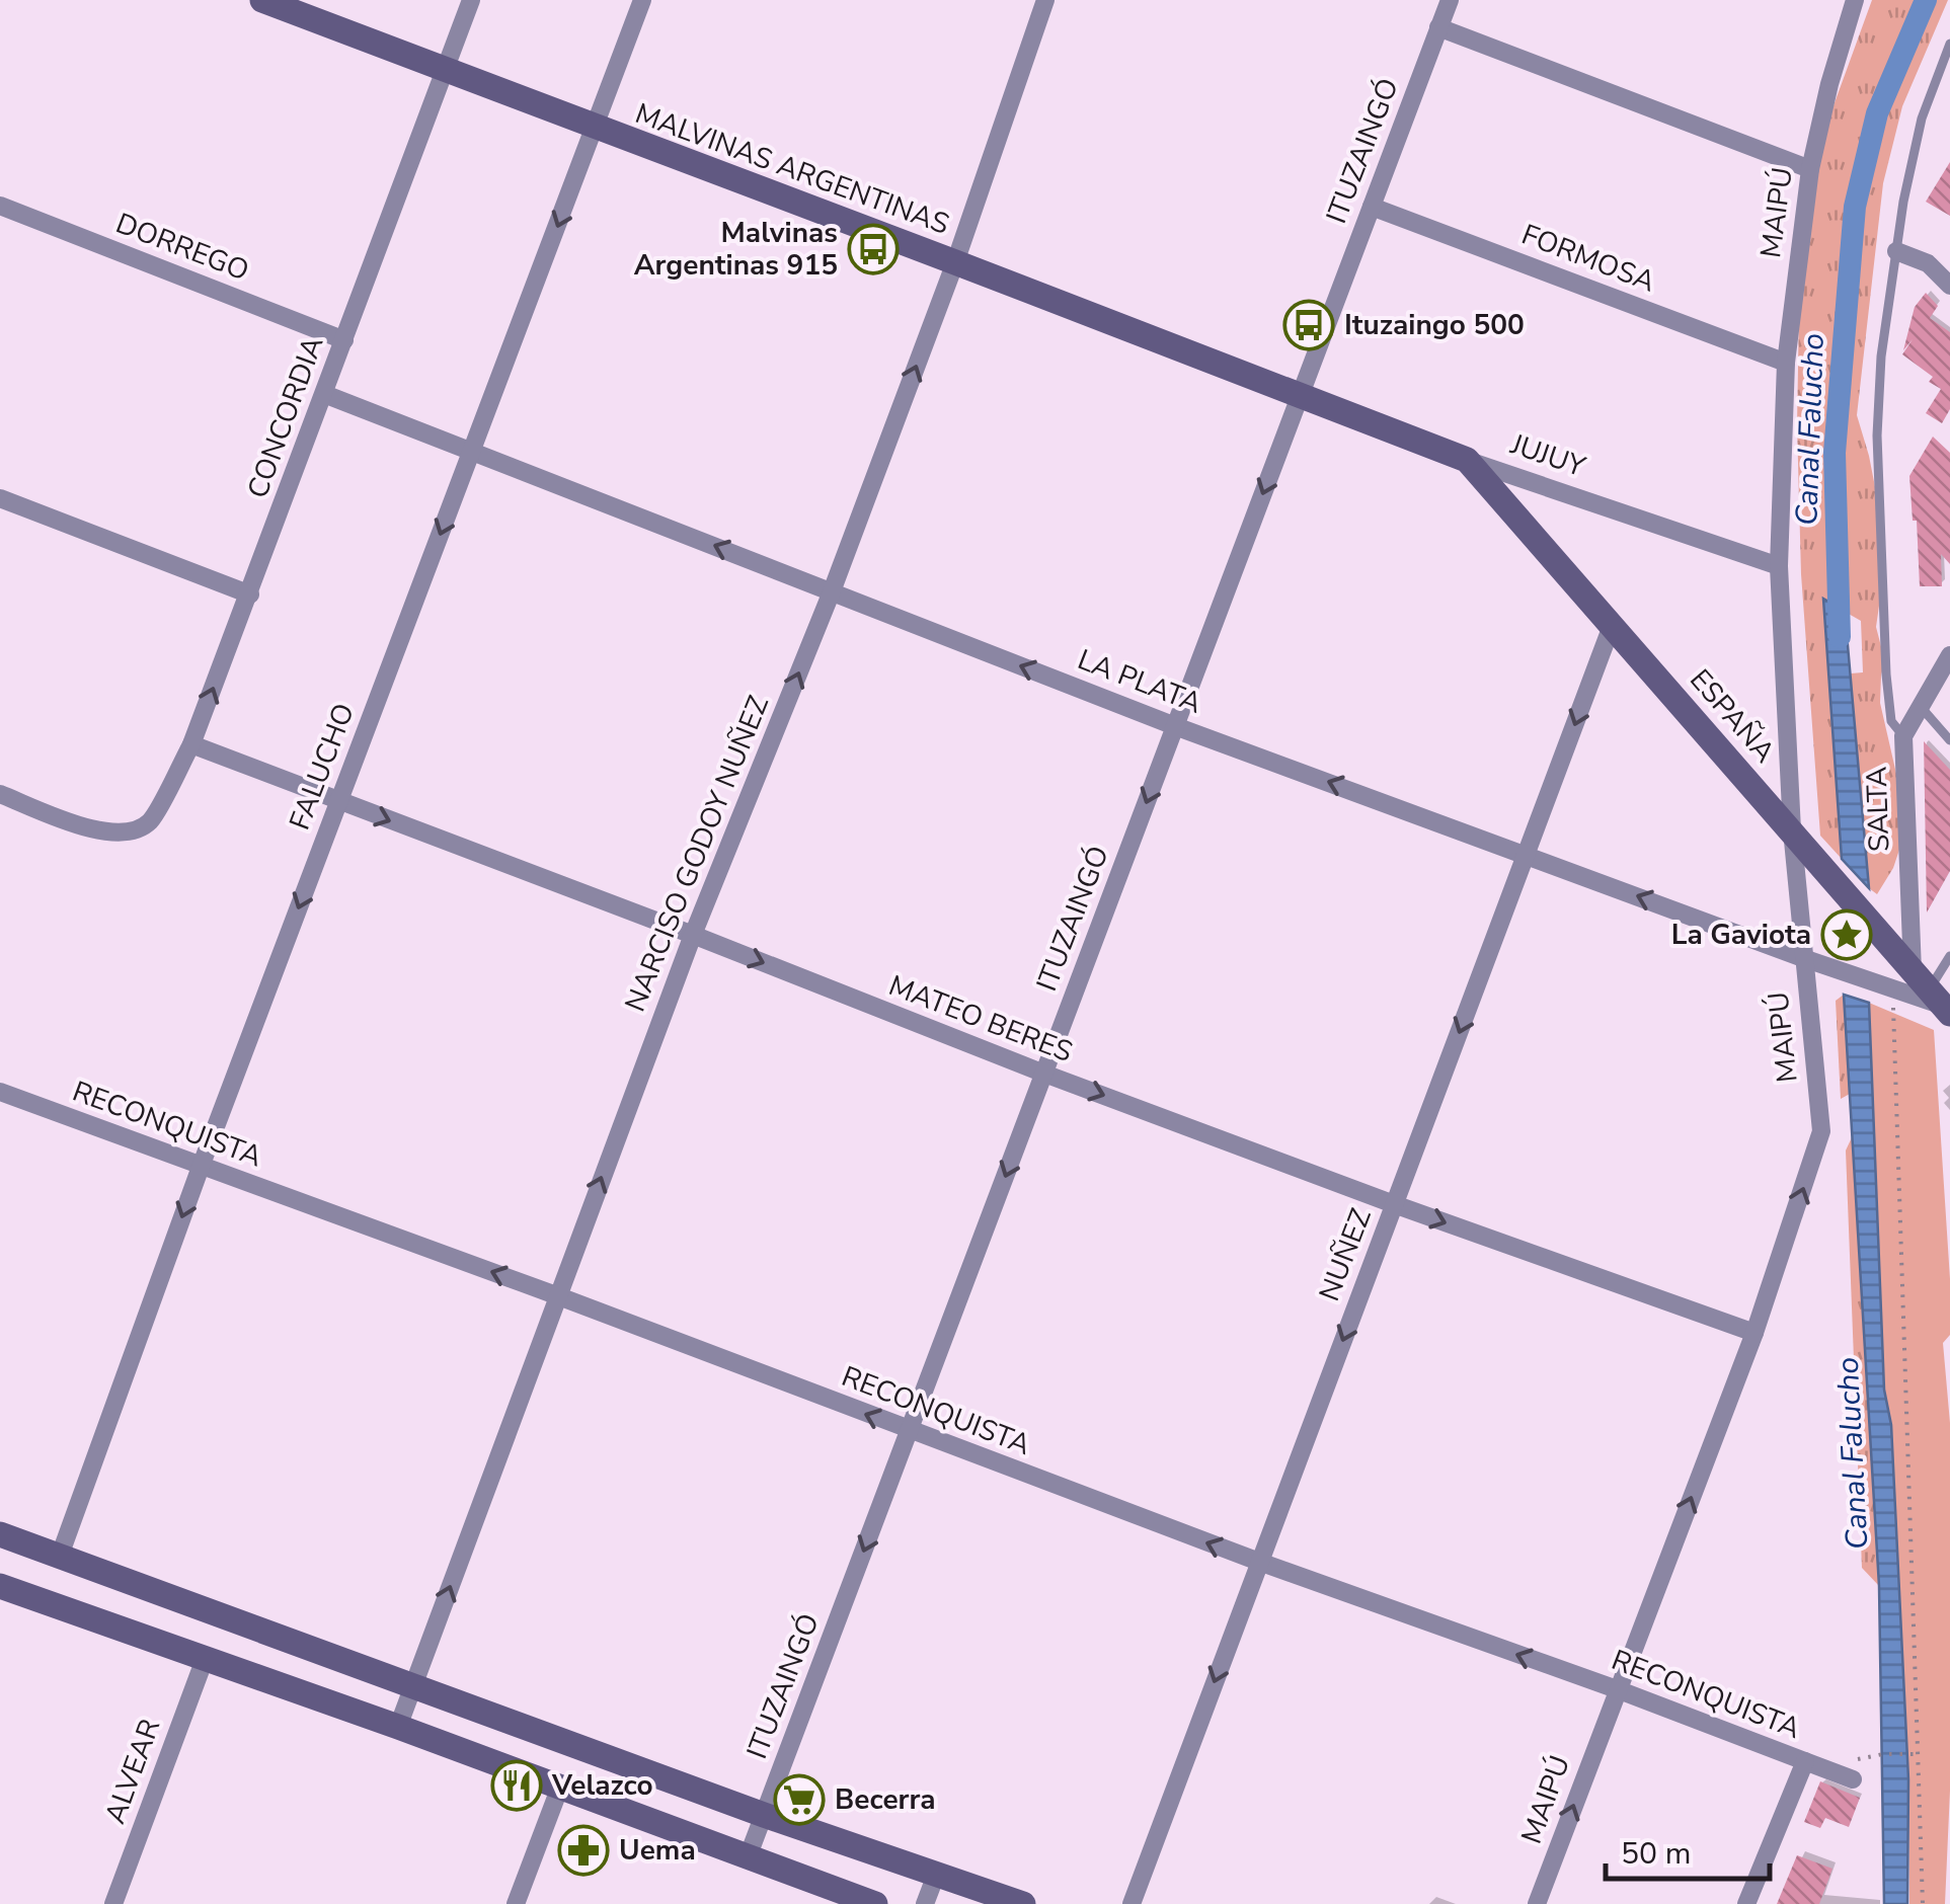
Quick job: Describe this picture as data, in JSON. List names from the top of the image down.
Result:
{
  "streets": {
    "main road": ["MALVINAS ARGENTINAS", "JUJUY", "ESPAÑA"],
    "street": [
      "ITUZAINGÓ",
      "MAIPÚ",
      "DORREGO",
      "FORMOSA",
      "CONCORDIA",
      "LA PLATA",
      "FALUCHO",
      "SALTA",
      "NARCISO GODOY NUÑEZ",
      "MATEO BERES",
      "RECONQUISTA",
      "NUÑEZ",
      "ALVEAR"
    ]
  },
  "crossings": [
    ["ITUZAINGÓ", "MALVINAS ARGENTINAS"],
    ["ITUZAINGÓ", "FORMOSA"],
    ["ITUZAINGÓ", "JUJUY"],
    ["ITUZAINGÓ", "LA PLATA"],
    ["ITUZAINGÓ", "MATEO BERES"],
    ["ITUZAINGÓ", "RECONQUISTA"],
    ["MALVINAS ARGENTINAS", "CONCORDIA"],
    ["MALVINAS ARGENTINAS", "JUJUY"],
    ["MALVINAS ARGENTINAS", "FALUCHO"],
    ["MALVINAS ARGENTINAS", "NARCISO GODOY NUÑEZ"],
    ["MAIPÚ", "FORMOSA"],
    ["MAIPÚ", "JUJUY"],
    ["MAIPÚ", "LA PLATA"],
    ["MAIPÚ", "ESPAÑA"],
    ["MAIPÚ", "MATEO BERES"],
    ["MAIPÚ", "RECONQUISTA"],
    ["DORREGO", "CONCORDIA"],
    ["CONCORDIA", "LA PLATA"],
    ["CONCORDIA", "MATEO BERES"],
    ["JUJUY", "ESPAÑA"],
    ["LA PLATA", "ESPAÑA"],
    ["LA PLATA", "FALUCHO"],
    ["LA PLATA", "SALTA"],
    ["LA PLATA", "NARCISO GODOY NUÑEZ"],
    ["LA PLATA", "NUÑEZ"],
    ["ESPAÑA", "SALTA"],
    ["ESPAÑA", "NUÑEZ"],
    ["FALUCHO", "MATEO BERES"],
    ["FALUCHO", "RECONQUISTA"],
    ["NARCISO GODOY NUÑEZ", "MATEO BERES"],
    ["NARCISO GODOY NUÑEZ", "RECONQUISTA"],
    ["MATEO BERES", "NUÑEZ"],
    ["RECONQUISTA", "NUÑEZ"]
  ],
  "one_way": [
    "ITUZAINGÓ",
    "MAIPÚ",
    "LA PLATA",
    "FALUCHO",
    "NARCISO GODOY NUÑEZ",
    "MATEO BERES",
    "RECONQUISTA",
    "NUÑEZ"
  ],
  "water": ["Canal Falucho"],
  "places": {
    "bus stop": ["Malvinas Argentinas 915", "Ituzaingo 500"],
    "place": ["La Gaviota"],
    "restaurant": ["Velazco"],
    "supermarket": ["Becerra"],
    "pharmacy": ["Uema"]
  },
  "scale_bar": "50 m"
}
